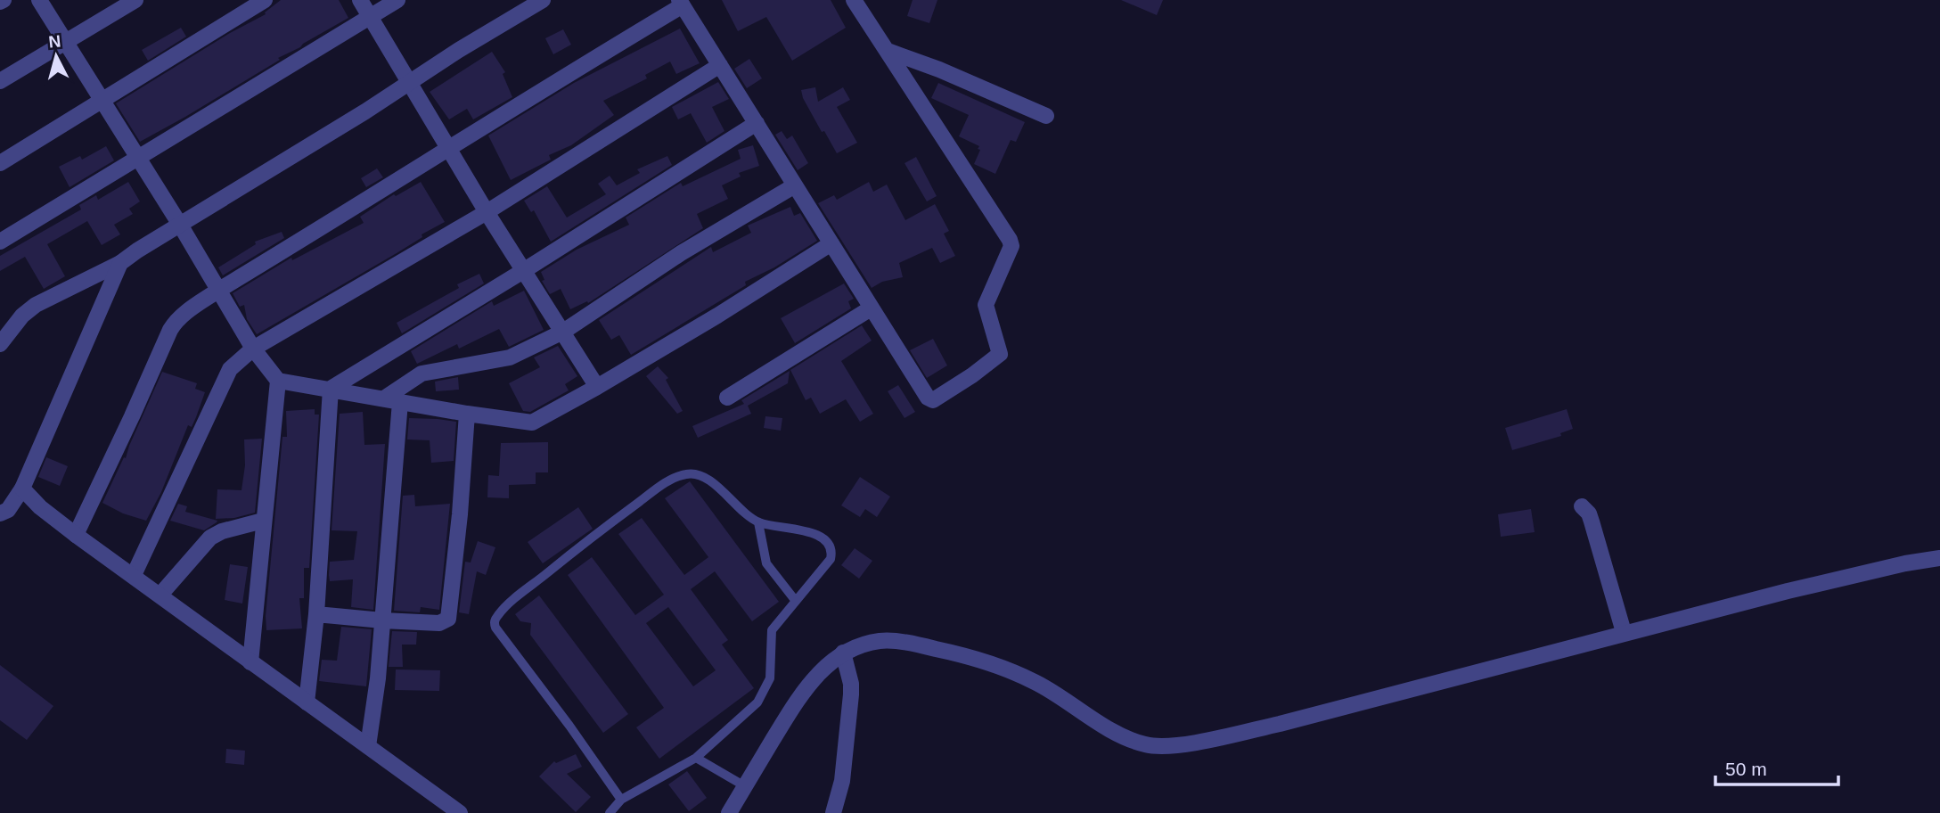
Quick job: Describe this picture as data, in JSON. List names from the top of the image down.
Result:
{
  "scale_bar": "50 m",
  "north": "top"
}
